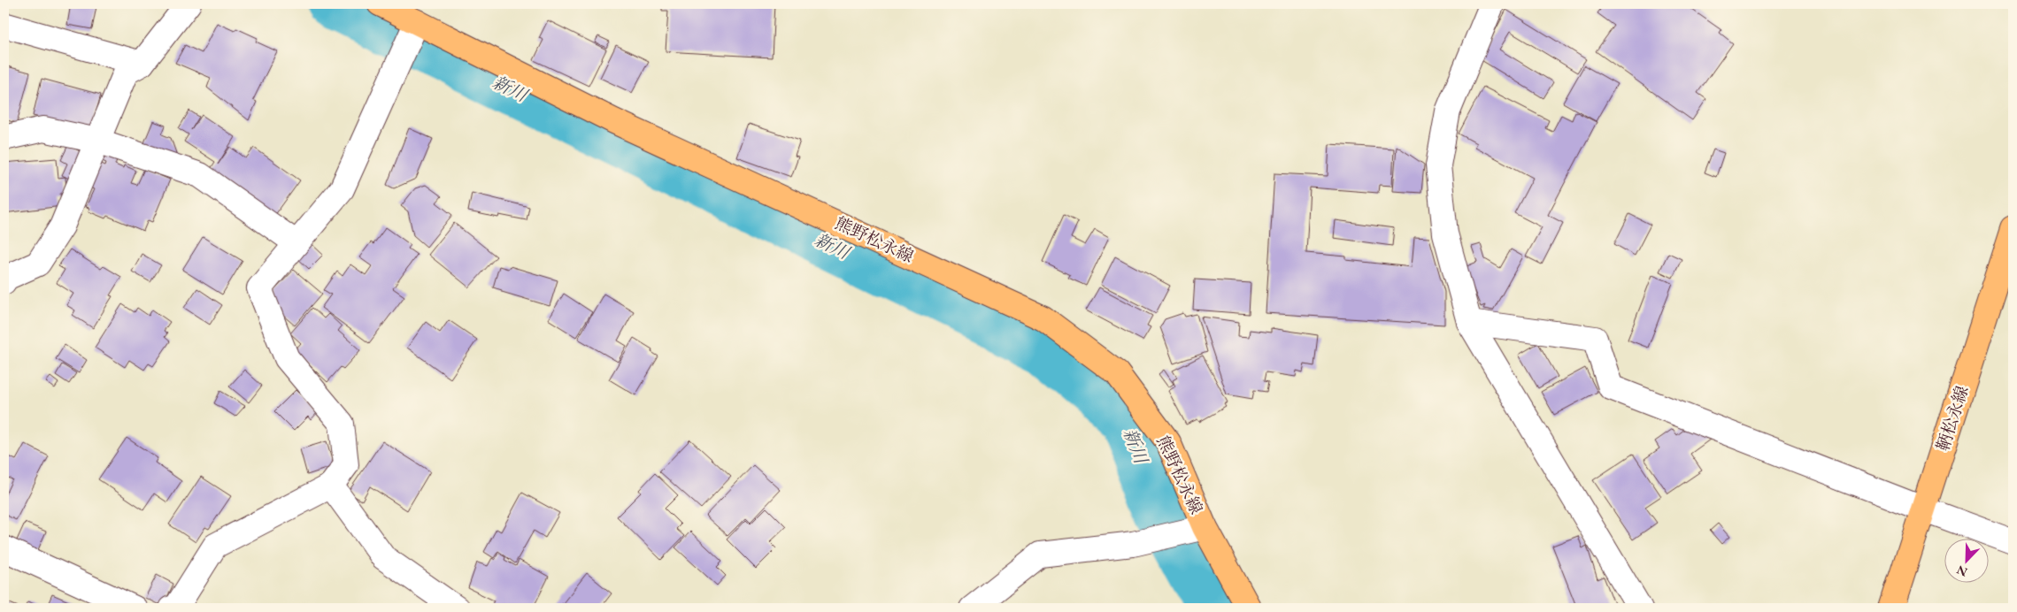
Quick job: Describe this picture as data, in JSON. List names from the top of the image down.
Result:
{
  "streets": {
    "main road": ["熊野松永線", "鞆松永線"]
  },
  "water": ["新川"],
  "north": "bottom left"
}
